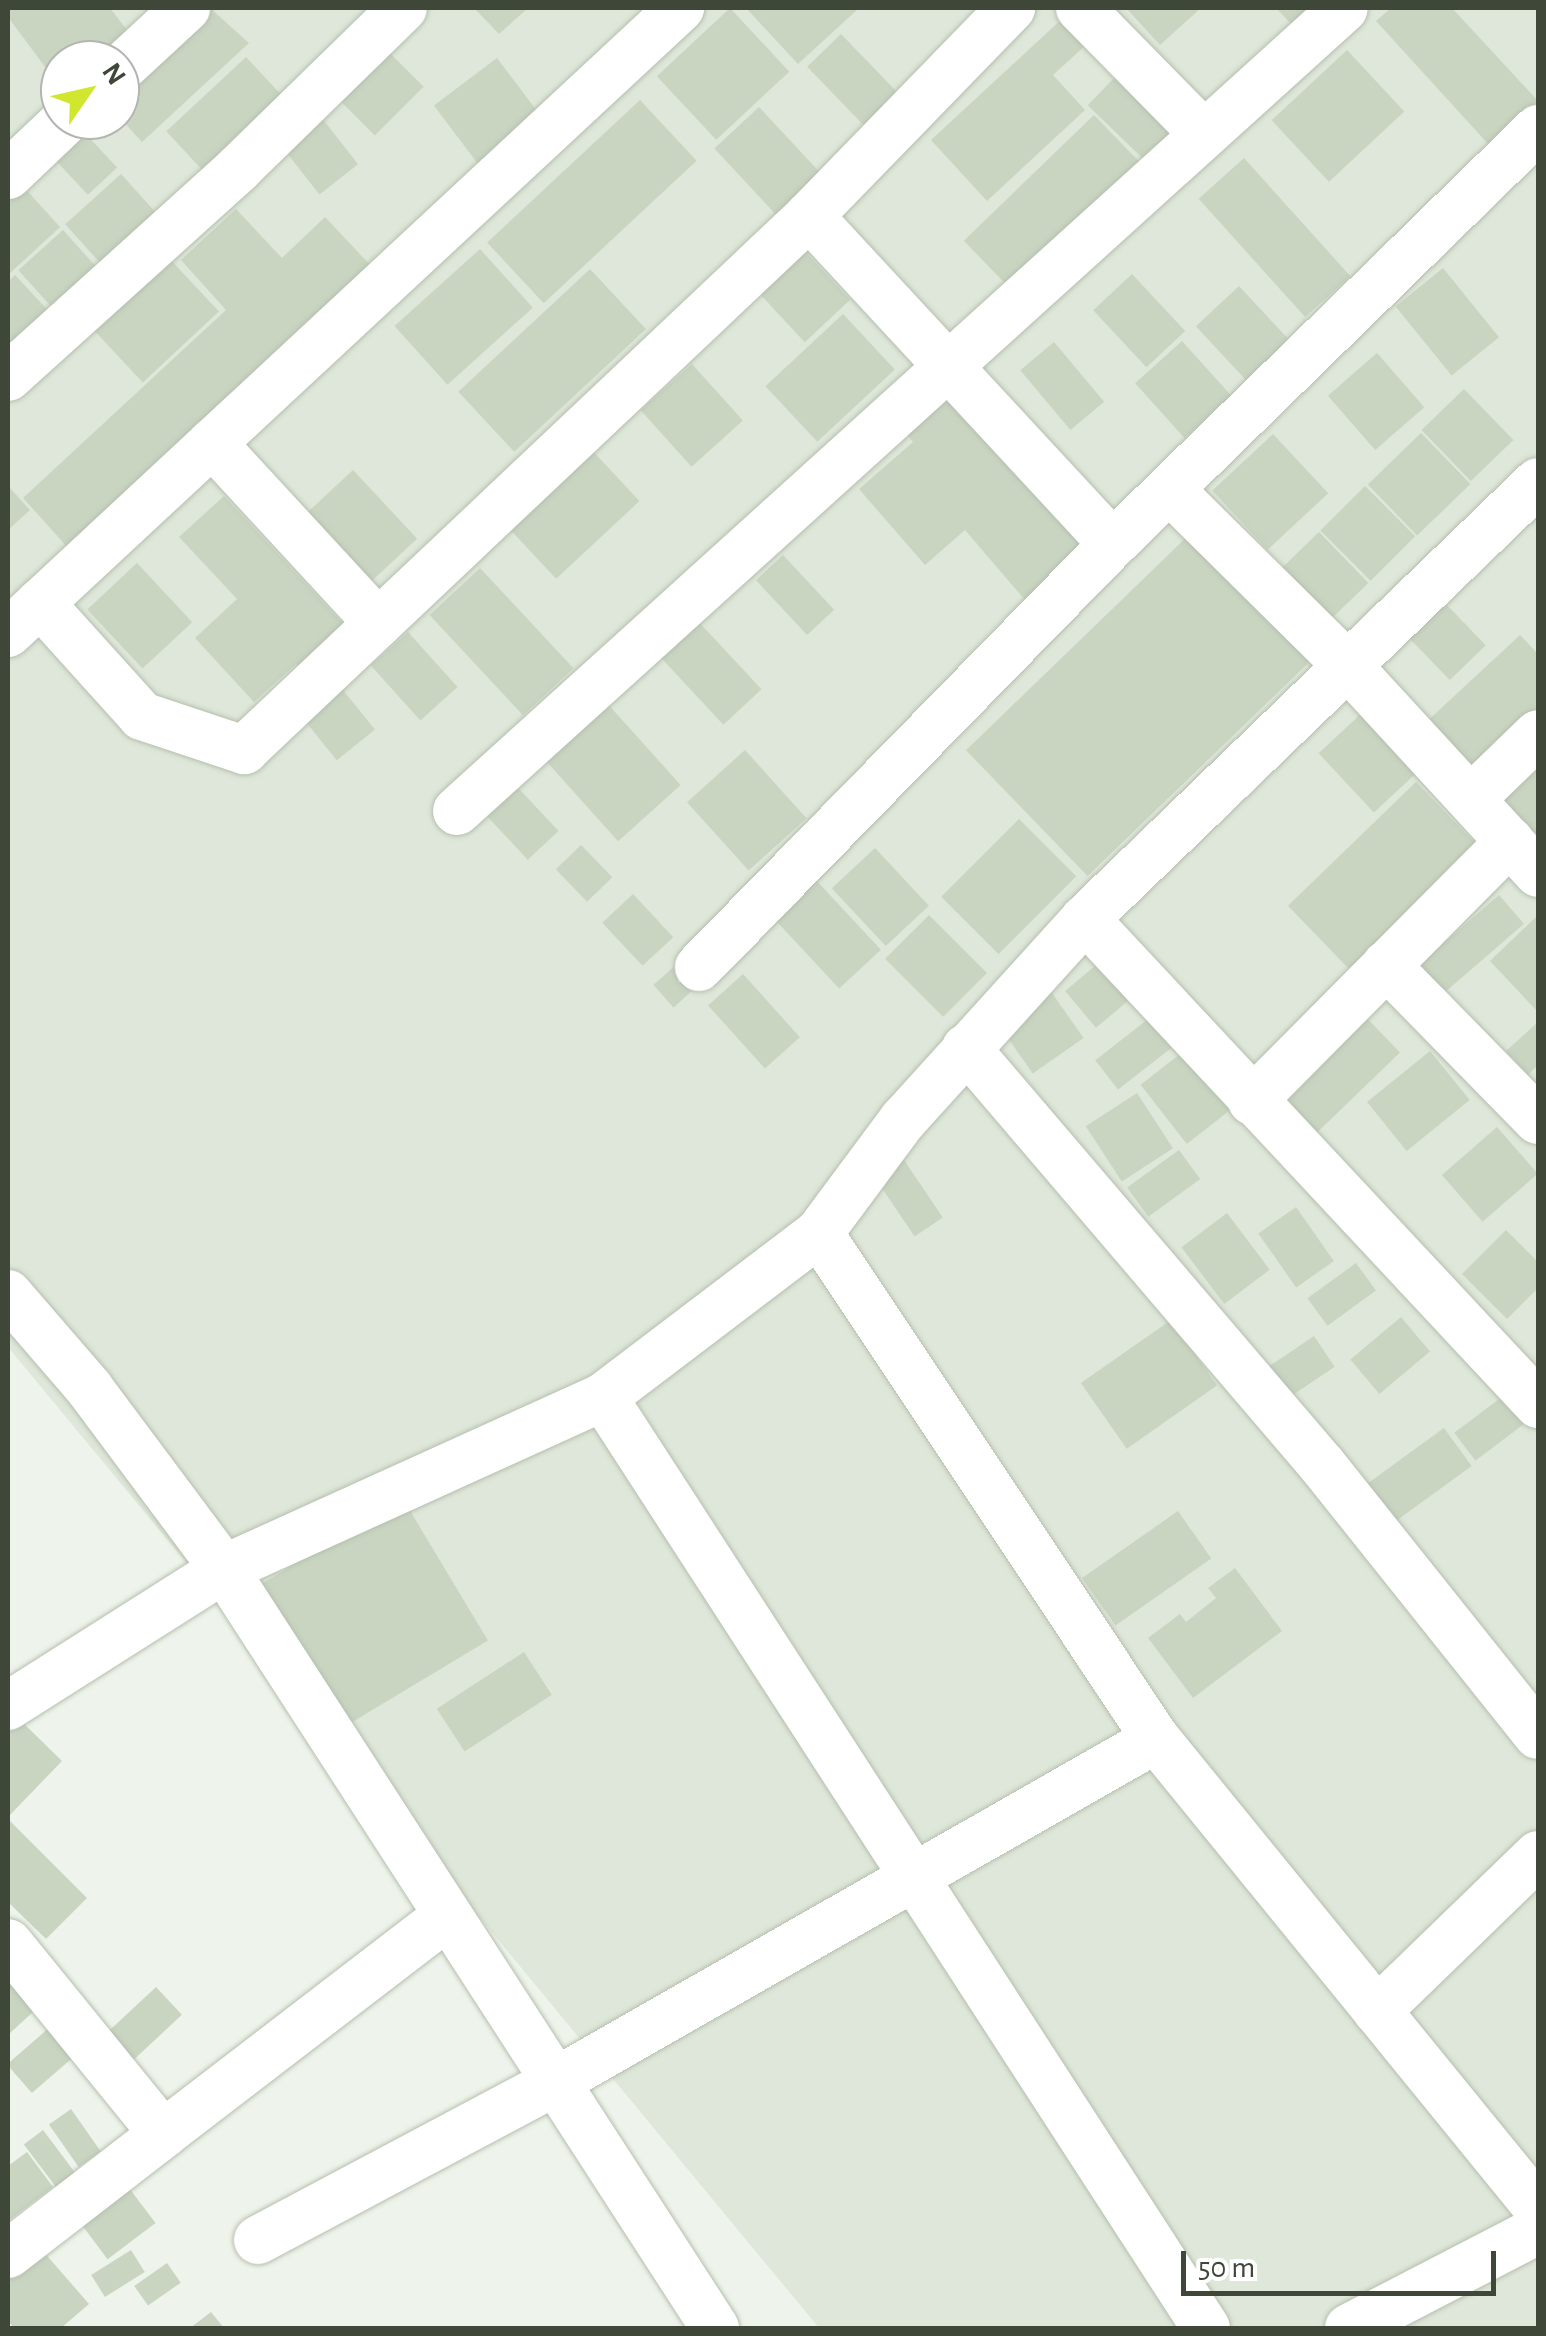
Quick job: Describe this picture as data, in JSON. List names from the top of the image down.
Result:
{
  "scale_bar": "50 m",
  "north": "top right"
}
